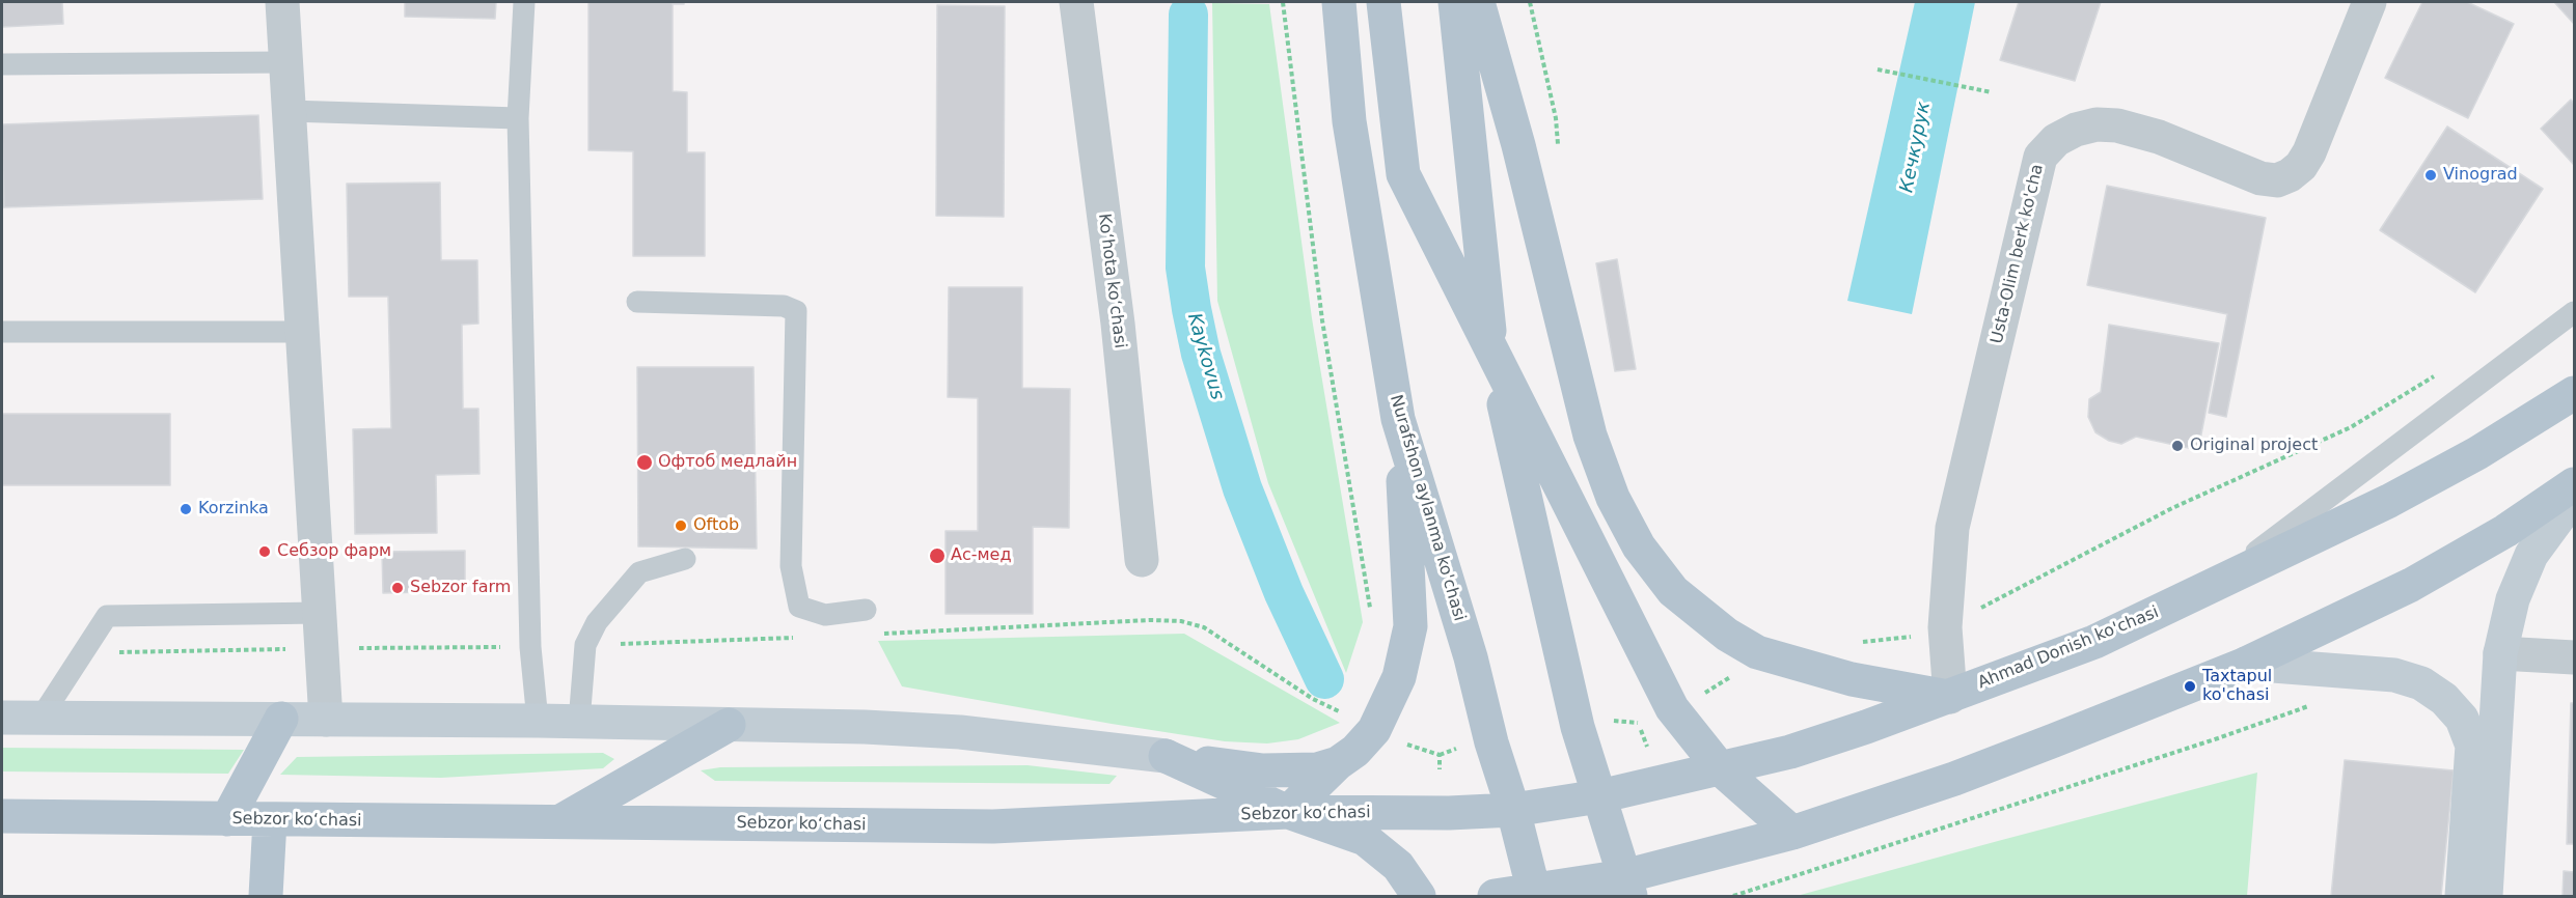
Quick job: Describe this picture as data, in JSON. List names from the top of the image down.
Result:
{
  "streets": {
    "main road": ["Nurafshon aylanma ko'chasi", "Ahmad Donish ko'chasi", "Sebzor ko‘chasi"],
    "street": ["Usta-Olim berk ko'cha", "Koʻhota koʻchasi"]
  },
  "crossings": [
    ["Usta-Olim berk ko'cha", "Ahmad Donish ko'chasi"],
    ["Nurafshon aylanma ko'chasi", "Sebzor ko‘chasi"],
    ["Ahmad Donish ko'chasi", "Sebzor ko‘chasi"]
  ],
  "water": ["Кечкурук", "Kaykovus"],
  "places": [
    "Vinograd",
    "Original project",
    "Офтоб медлайн",
    "Korzinka",
    "Oftob",
    "Себзор фарм",
    "Ас-мед",
    "Sebzor farm",
    "Taxtapul ko'chasi"
  ]
}
